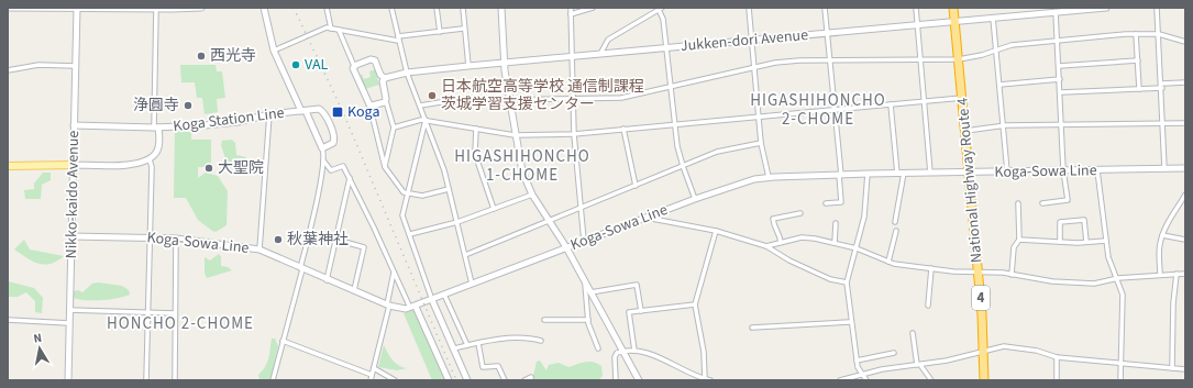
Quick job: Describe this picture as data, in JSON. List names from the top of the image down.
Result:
{
  "streets": {
    "highway": ["National Highway Route 4", "4"],
    "main road": [
      "Jukken-dori Avenue",
      "Koga Station Line",
      "Koga-Sowa Line",
      "Nikko-kaido Avenue"
    ]
  },
  "crossings": [
    ["Jukken-dori Avenue", "National Highway Route 4"],
    ["Koga-Sowa Line", "National Highway Route 4"],
    ["Koga-Sowa Line", "Nikko-kaido Avenue"]
  ],
  "districts": ["HIGASHIHONCHO 2-CHOME", "HIGASHIHONCHO 1-CHOME", "HONCHO 2-CHOME"],
  "places": {
    "other": [
      "西光寺",
      "VAL",
      "日本航空高等学校 通信制課程 茨城学習支援センター",
      "浄圓寺",
      "大聖院",
      "秋葉神社"
    ],
    "transit": ["Koga"]
  },
  "north": "top"
}
